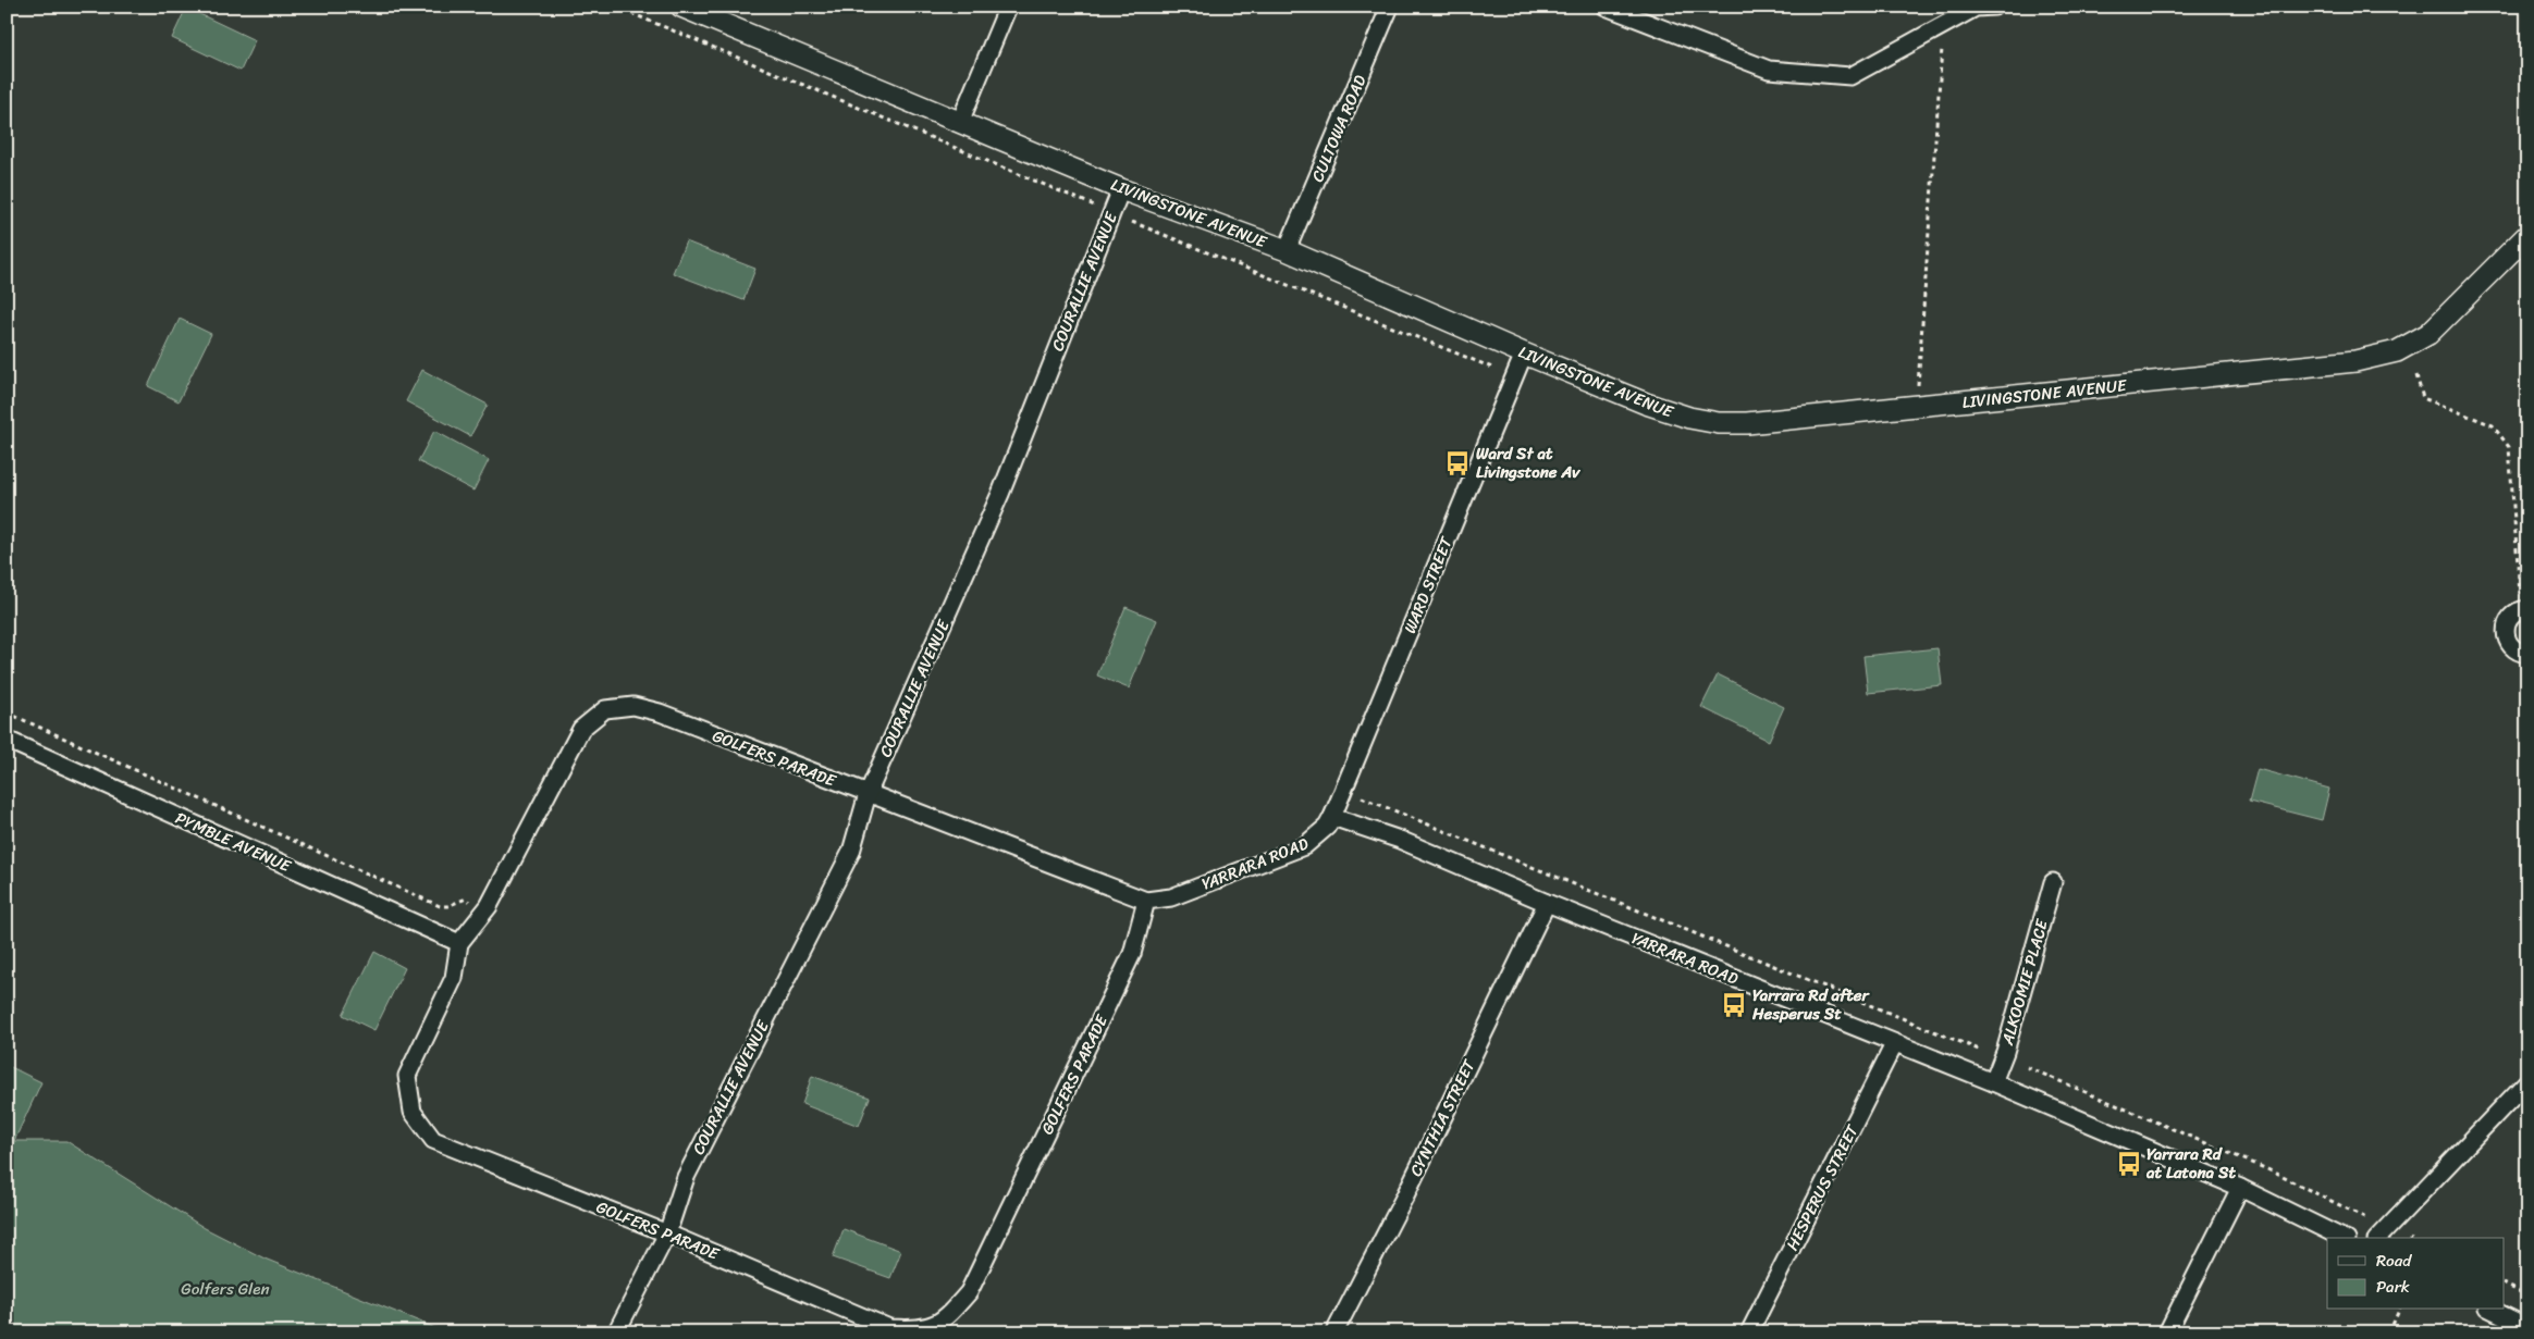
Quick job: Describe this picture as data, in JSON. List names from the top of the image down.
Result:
{
  "streets": {
    "street": [
      "CULTOWA ROAD",
      "LIVINGSTONE AVENUE",
      "COURALLIE AVENUE",
      "WARD STREET",
      "GOLFERS PARADE",
      "PYMBLE AVENUE",
      "YARRARA ROAD",
      "ALKOOMIE PLACE",
      "CYNTHIA STREET",
      "HESPERUS STREET"
    ]
  },
  "crossings": [
    ["CULTOWA ROAD", "LIVINGSTONE AVENUE"],
    ["LIVINGSTONE AVENUE", "COURALLIE AVENUE"],
    ["LIVINGSTONE AVENUE", "WARD STREET"],
    ["COURALLIE AVENUE", "GOLFERS PARADE"],
    ["WARD STREET", "YARRARA ROAD"],
    ["GOLFERS PARADE", "PYMBLE AVENUE"],
    ["GOLFERS PARADE", "YARRARA ROAD"],
    ["YARRARA ROAD", "ALKOOMIE PLACE"],
    ["YARRARA ROAD", "CYNTHIA STREET"],
    ["YARRARA ROAD", "HESPERUS STREET"]
  ],
  "parks": ["Golfers Glen"],
  "places": {
    "bus stop": ["Ward St at Livingstone Av", "Yarrara Rd after Hesperus St", "Yarrara Rd at Latona St"]
  },
  "legend": ["Road", "Park"]
}
